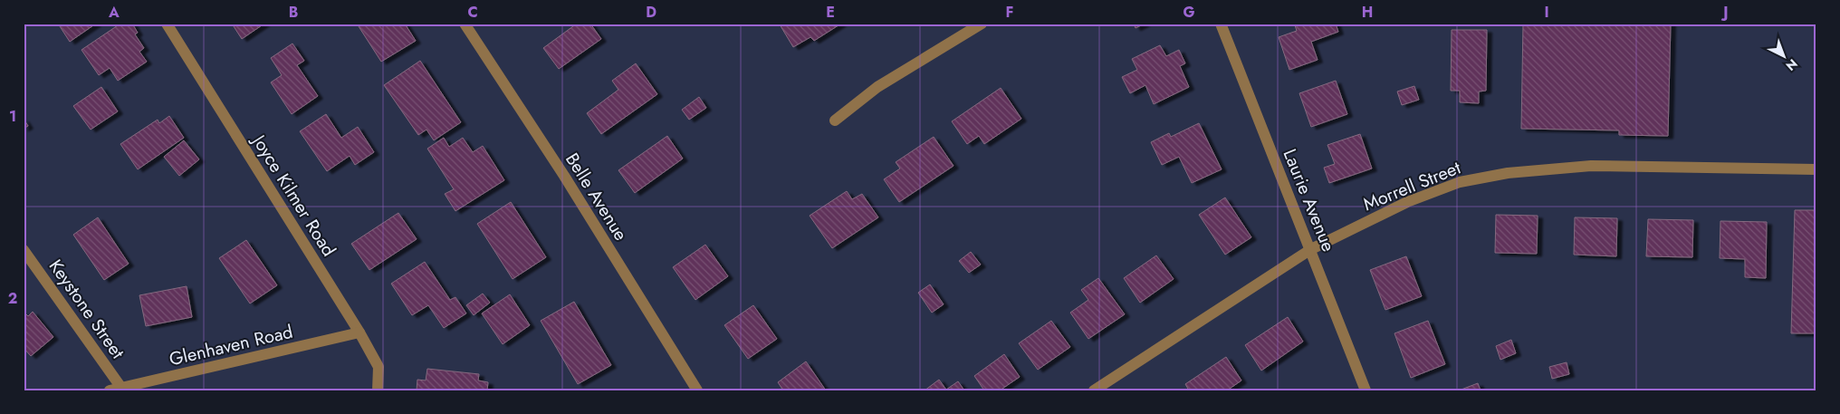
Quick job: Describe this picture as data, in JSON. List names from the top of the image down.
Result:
{
  "streets": {
    "street": [
      "Morrell Street",
      "Joyce Kilmer Road",
      "Belle Avenue",
      "Laurie Avenue",
      "Keystone Street",
      "Glenhaven Road"
    ]
  },
  "crossings": [
    ["Morrell Street", "Laurie Avenue"],
    ["Joyce Kilmer Road", "Glenhaven Road"],
    ["Keystone Street", "Glenhaven Road"]
  ],
  "north": "bottom right",
  "grid": {
    "columns": [
      "A",
      "B",
      "C",
      "D",
      "E",
      "F",
      "G",
      "H",
      "I",
      "J"
    ],
    "rows": ["1", "2"]
  }
}
